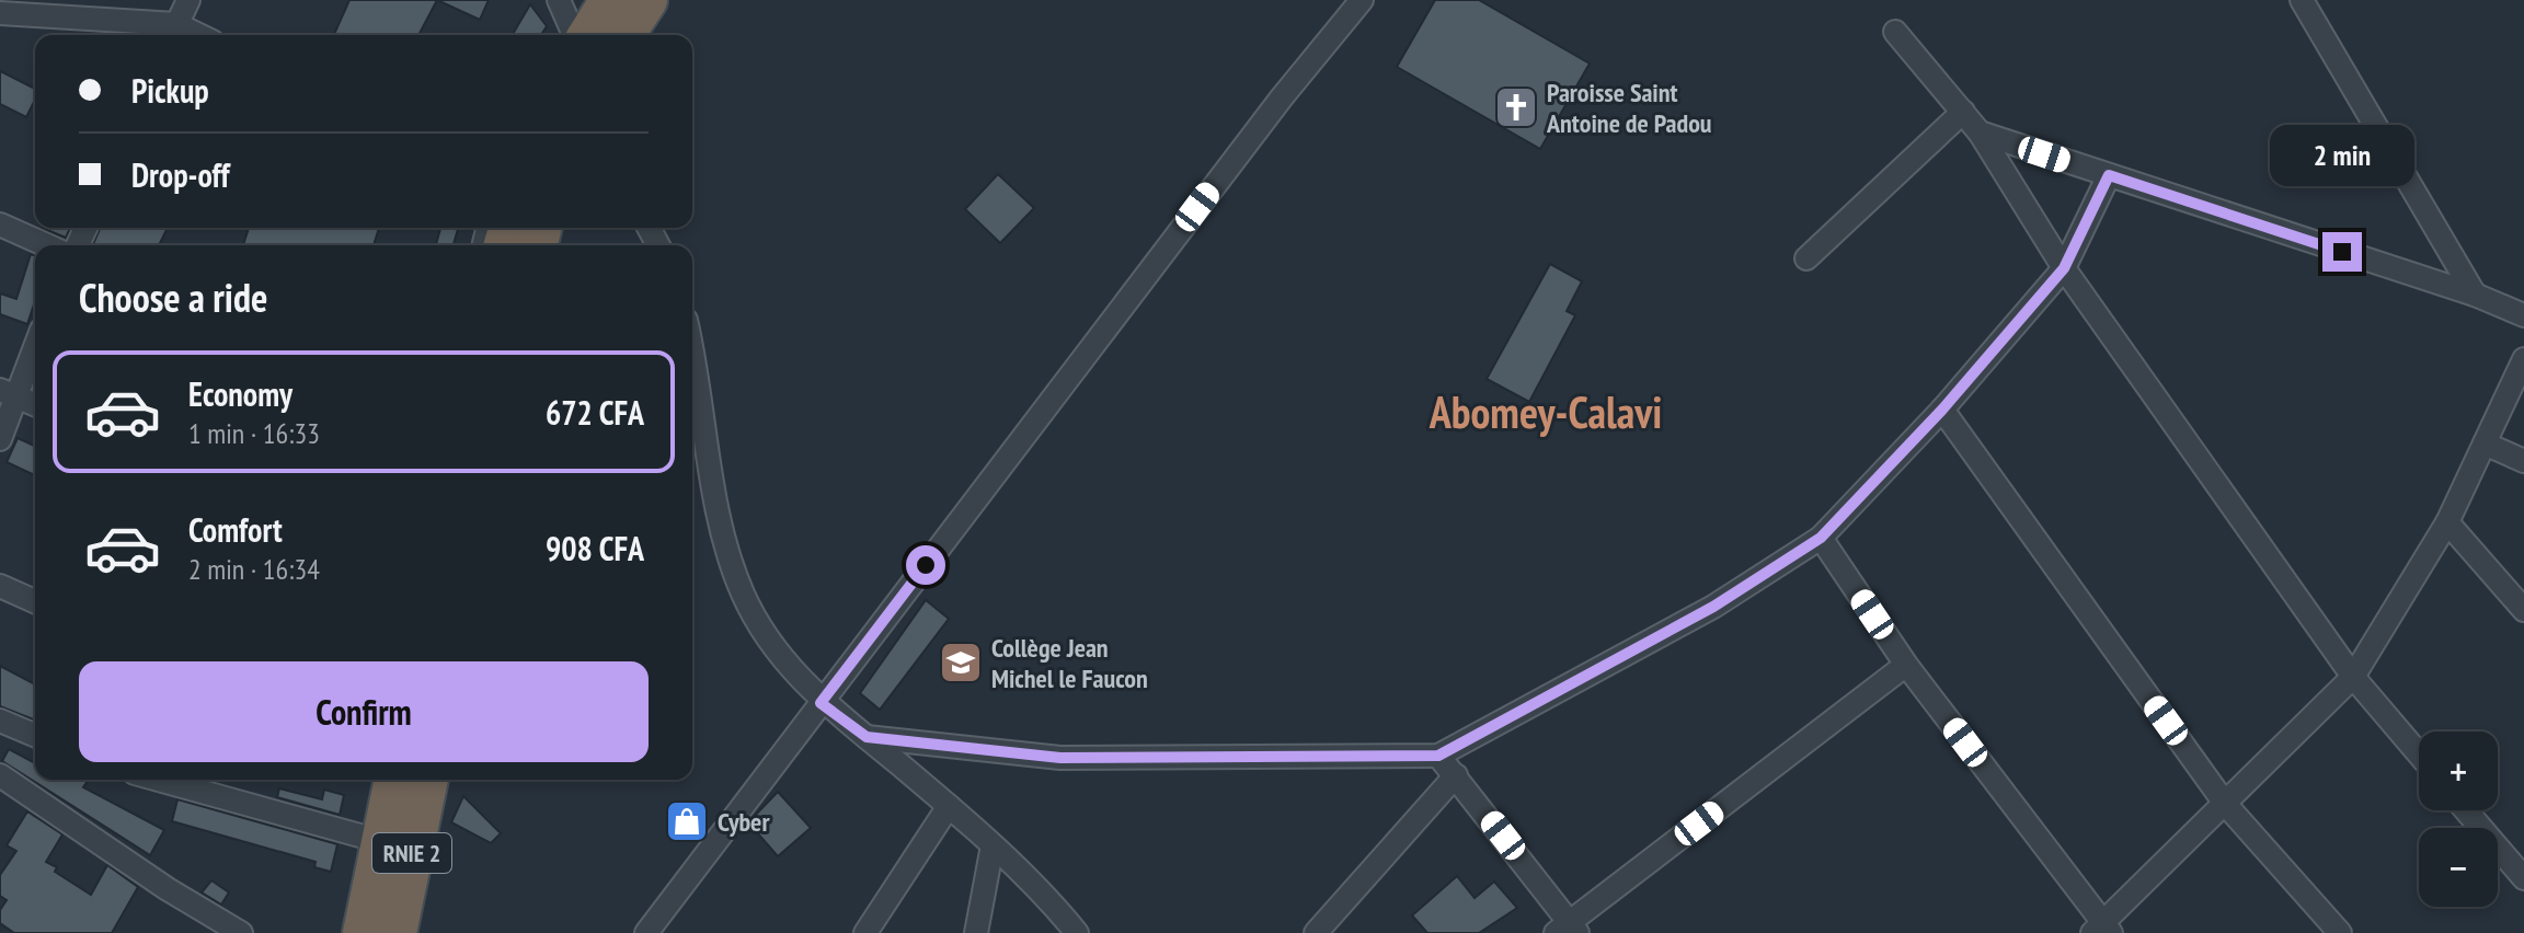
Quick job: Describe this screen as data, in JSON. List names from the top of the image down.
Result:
{
  "streets": {
    "highway": ["RNIE 2"]
  },
  "districts": ["Abomey-Calavi"],
  "places": {
    "church": ["Paroisse Saint Antoine de Padou"],
    "school or university": ["Collège Jean Michel le Faucon"],
    "shop": ["Cyber"]
  },
  "page": {
    "banner": ["Pickup", "Drop-off"],
    "bubble": "2 min",
    "heading": "Choose a ride",
    "list": [
      {
        "name": "Economy",
        "note": "1 min · 16:33",
        "value": "672 CFA"
      },
      {
        "name": "Comfort",
        "note": "2 min · 16:34",
        "value": "908 CFA"
      }
    ],
    "buttons": "Confirm",
    "map_buttons": ["+", "−"]
  }
}
